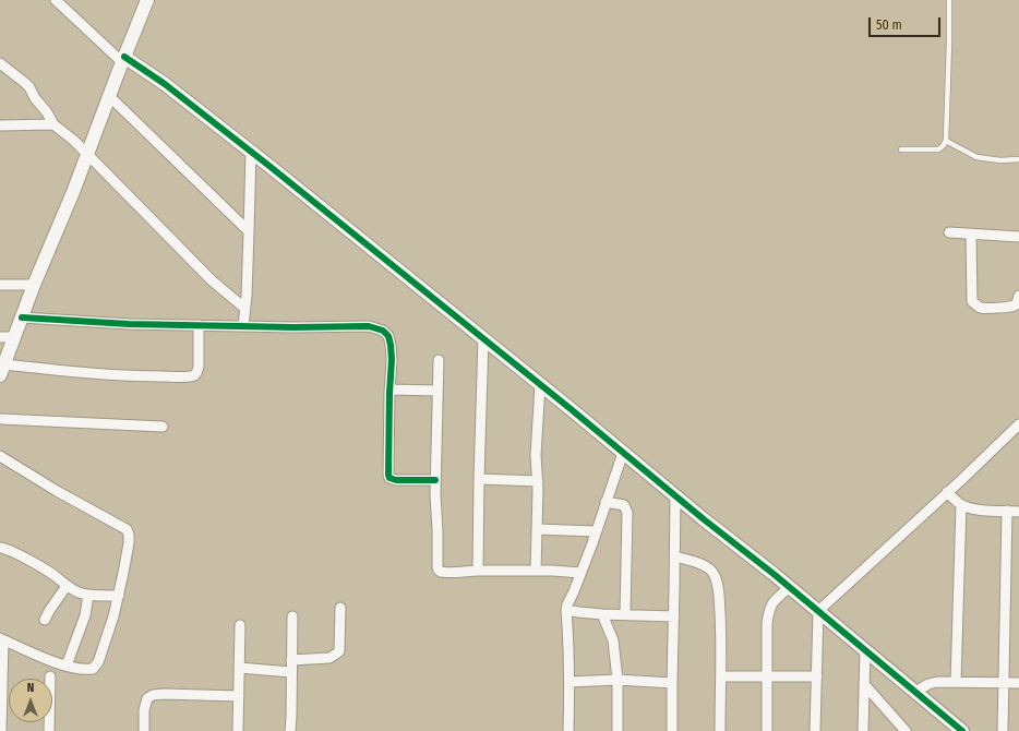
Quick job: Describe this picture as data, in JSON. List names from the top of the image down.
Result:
{
  "scale_bar": "50 m",
  "north": "top"
}
